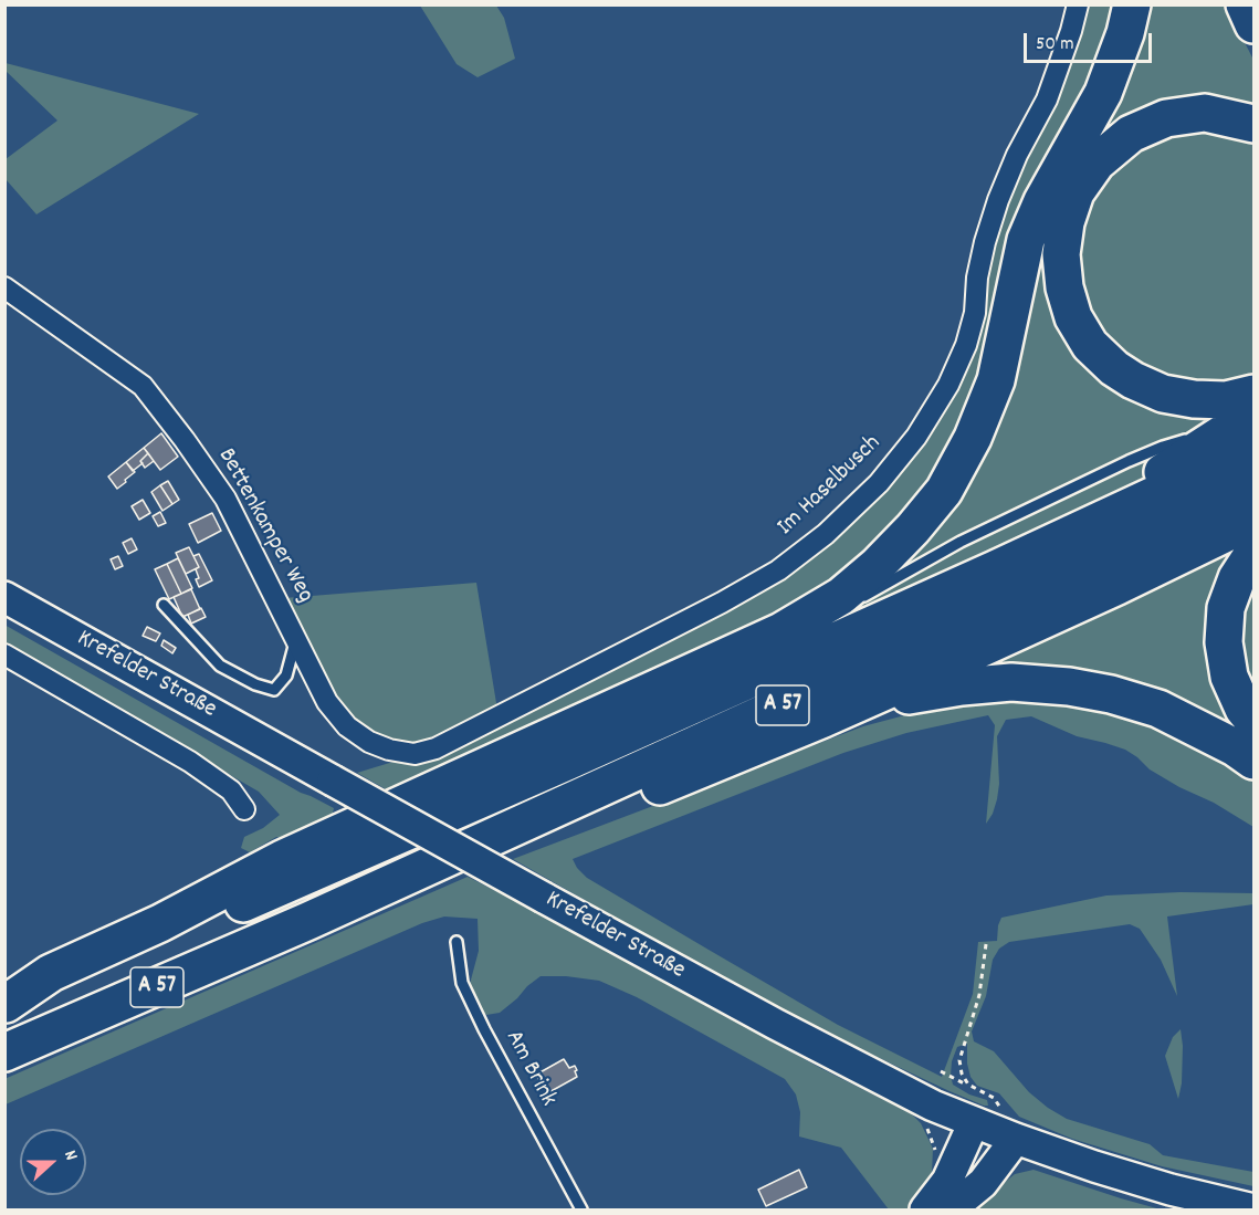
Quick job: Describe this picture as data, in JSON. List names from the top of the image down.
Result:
{
  "streets": {
    "highway": ["A 57"],
    "main road": ["Krefelder Straße"],
    "street": ["Im Haselbusch", "Bettenkamper Weg"],
    "lane": ["Am Brink"]
  },
  "crossings": [
    ["Im Haselbusch", "Bettenkamper Weg"]
  ],
  "scale_bar": "50 m",
  "north": "right"
}
